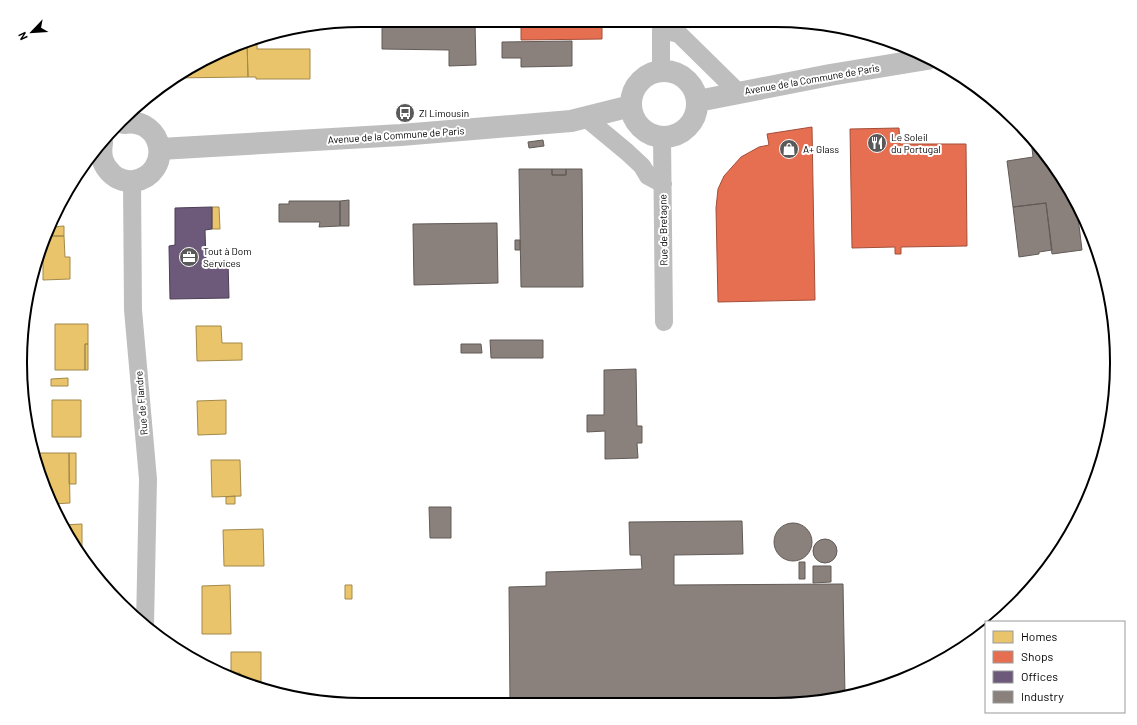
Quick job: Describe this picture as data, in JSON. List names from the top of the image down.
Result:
{
  "streets": {
    "street": ["Avenue de la Commune de Paris", "Rue de Bretagne", "Rue de Flandre"]
  },
  "crossings": [
    ["Avenue de la Commune de Paris", "Rue de Bretagne"]
  ],
  "places": {
    "bus stop": ["ZI Limousin"],
    "restaurant": ["Le Soleil du Portugal"],
    "shop": ["A+ Glass"],
    "office": ["Tout à Dom Services"]
  },
  "legend": [
    "Homes",
    "Shops",
    "Offices",
    "Industry"
  ],
  "north": "bottom left"
}
